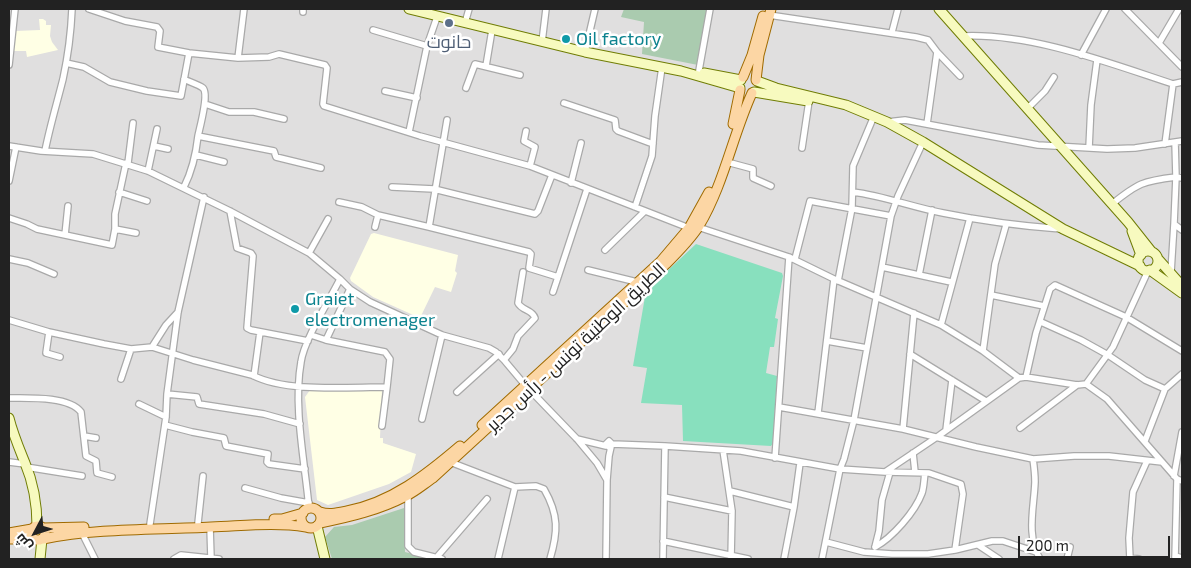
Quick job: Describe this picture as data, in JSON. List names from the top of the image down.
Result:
{
  "streets": {
    "main road": ["الطريق الوطنية تونس - رأس جدير"]
  },
  "places": ["حانوت", "Oil factory", "Graiet electromenager"],
  "scale_bar": "200 m",
  "north": "bottom left"
}
